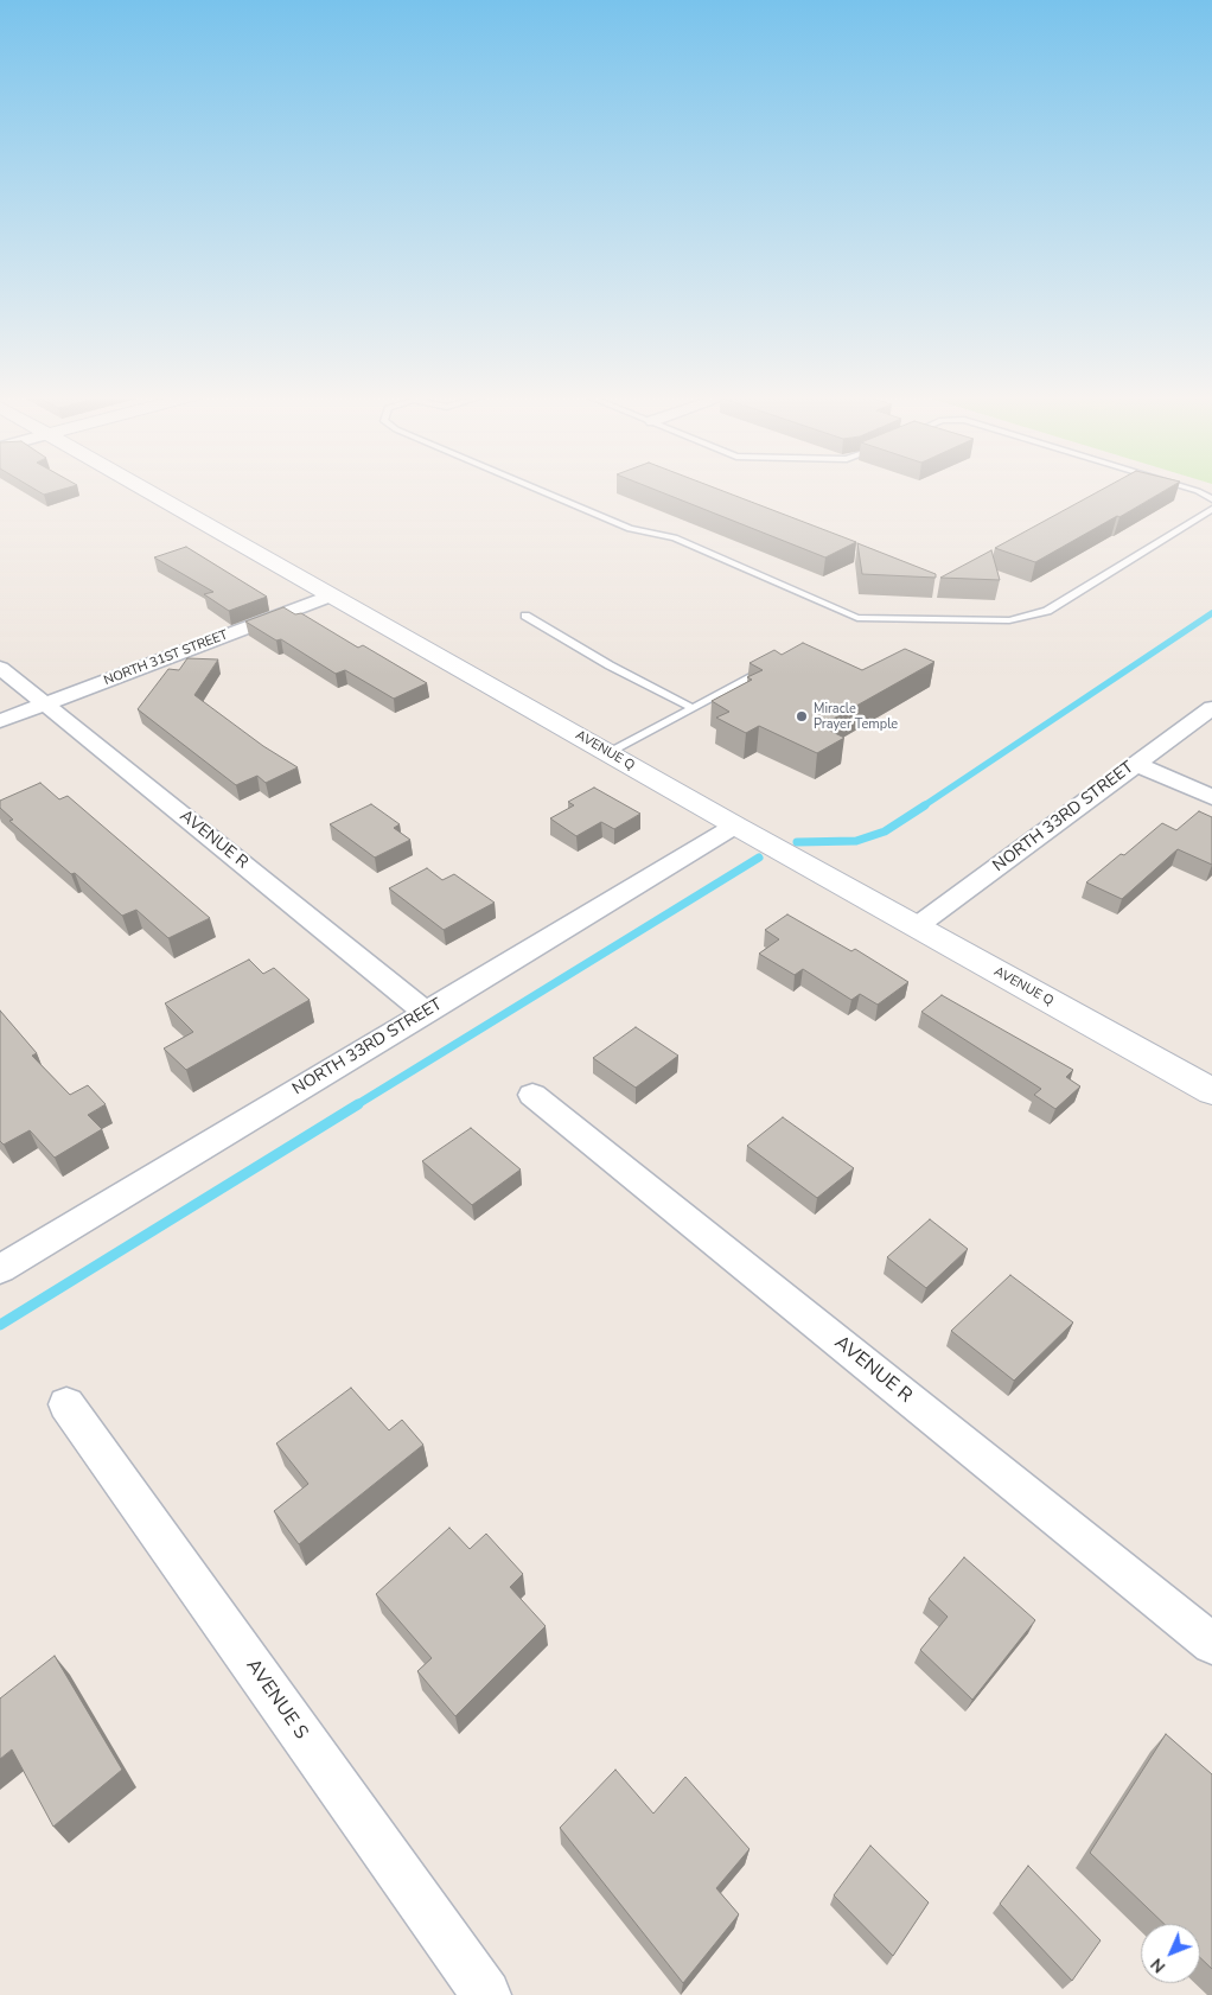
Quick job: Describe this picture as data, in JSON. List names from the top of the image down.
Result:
{
  "streets": {
    "street": [
      "NORTH 31ST STREET",
      "AVENUE Q",
      "NORTH 33RD STREET",
      "AVENUE R",
      "AVENUE S"
    ]
  },
  "crossings": [
    ["NORTH 31ST STREET", "AVENUE Q"],
    ["NORTH 31ST STREET", "AVENUE R"],
    ["AVENUE Q", "NORTH 33RD STREET"],
    ["NORTH 33RD STREET", "AVENUE R"]
  ],
  "places": ["Miracle Prayer Temple"],
  "north": "bottom left"
}
